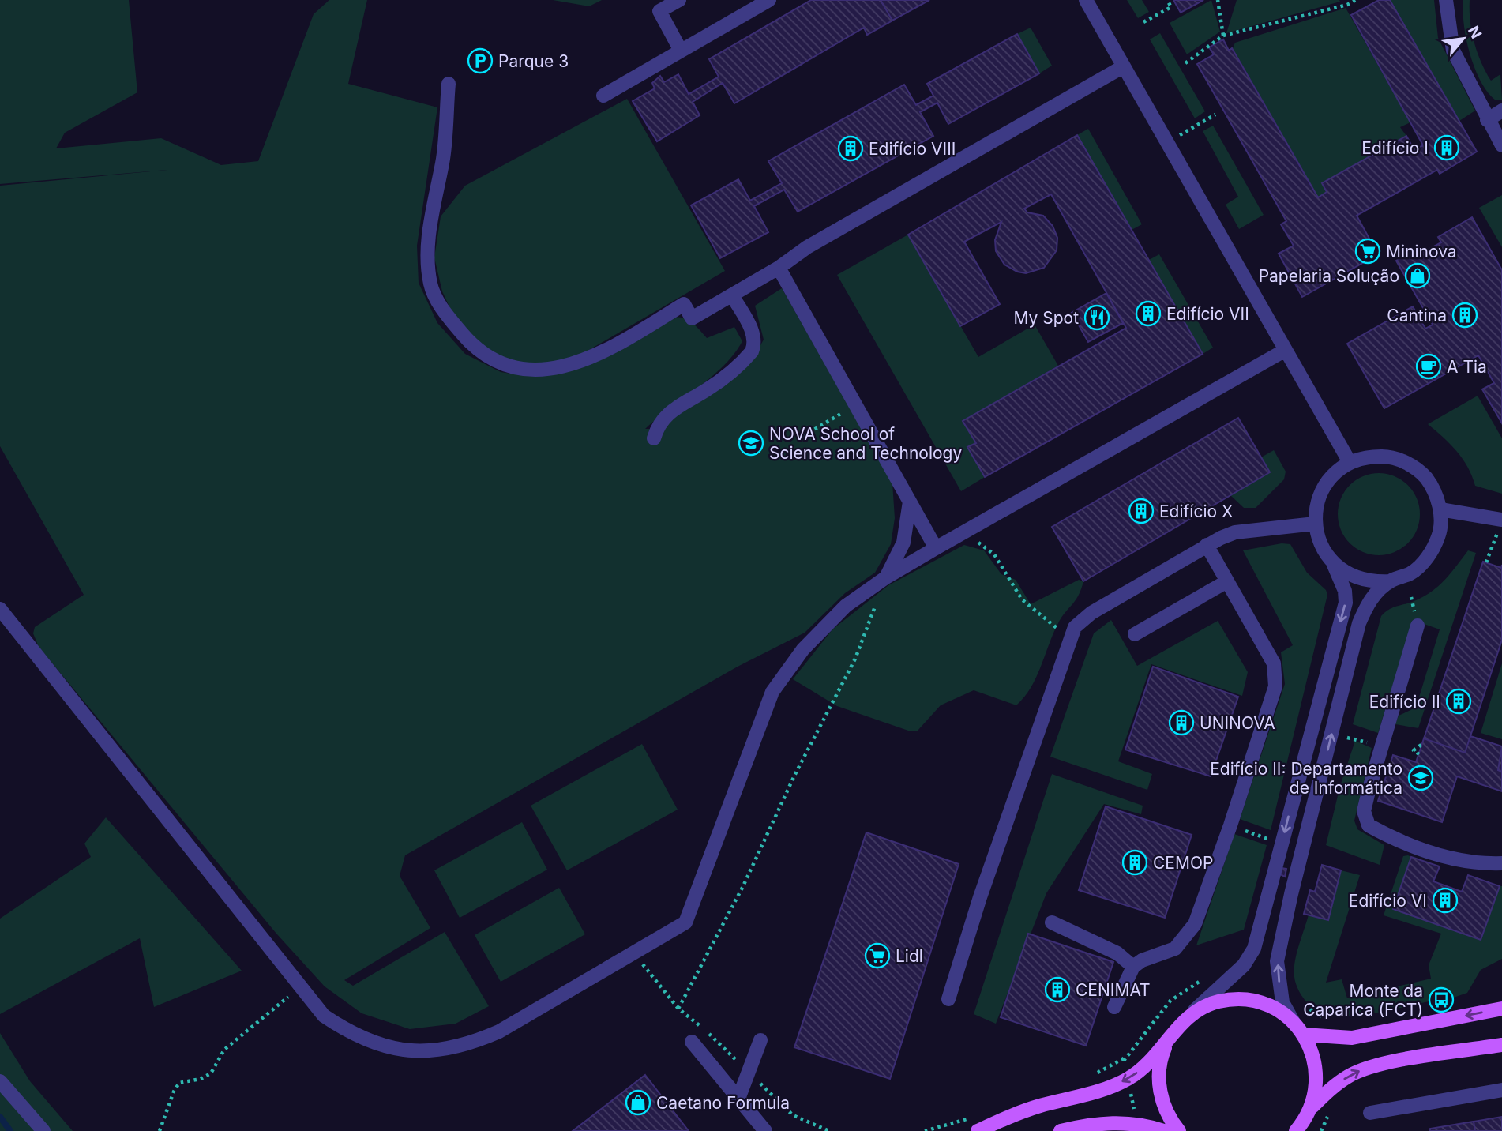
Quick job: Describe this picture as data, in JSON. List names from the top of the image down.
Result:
{
  "places": {
    "parking": ["Parque 3"],
    "building": [
      "Edifício I",
      "Edifício VIII",
      "Edifício VII",
      "Cantina",
      "Edifício X",
      "Edifício II",
      "UNINOVA",
      "CEMOP",
      "Edifício VI",
      "CENIMAT"
    ],
    "supermarket": ["Mininova", "Lidl"],
    "shop": ["Papelaria Solução", "Caetano Formula"],
    "restaurant": ["My Spot"],
    "cafe": ["A Tia"],
    "school or university": ["NOVA School of Science and Technology", "Edifício II: Departamento de Informática"],
    "bus stop": ["Monte da Caparica (FCT)"]
  },
  "north": "top right"
}
